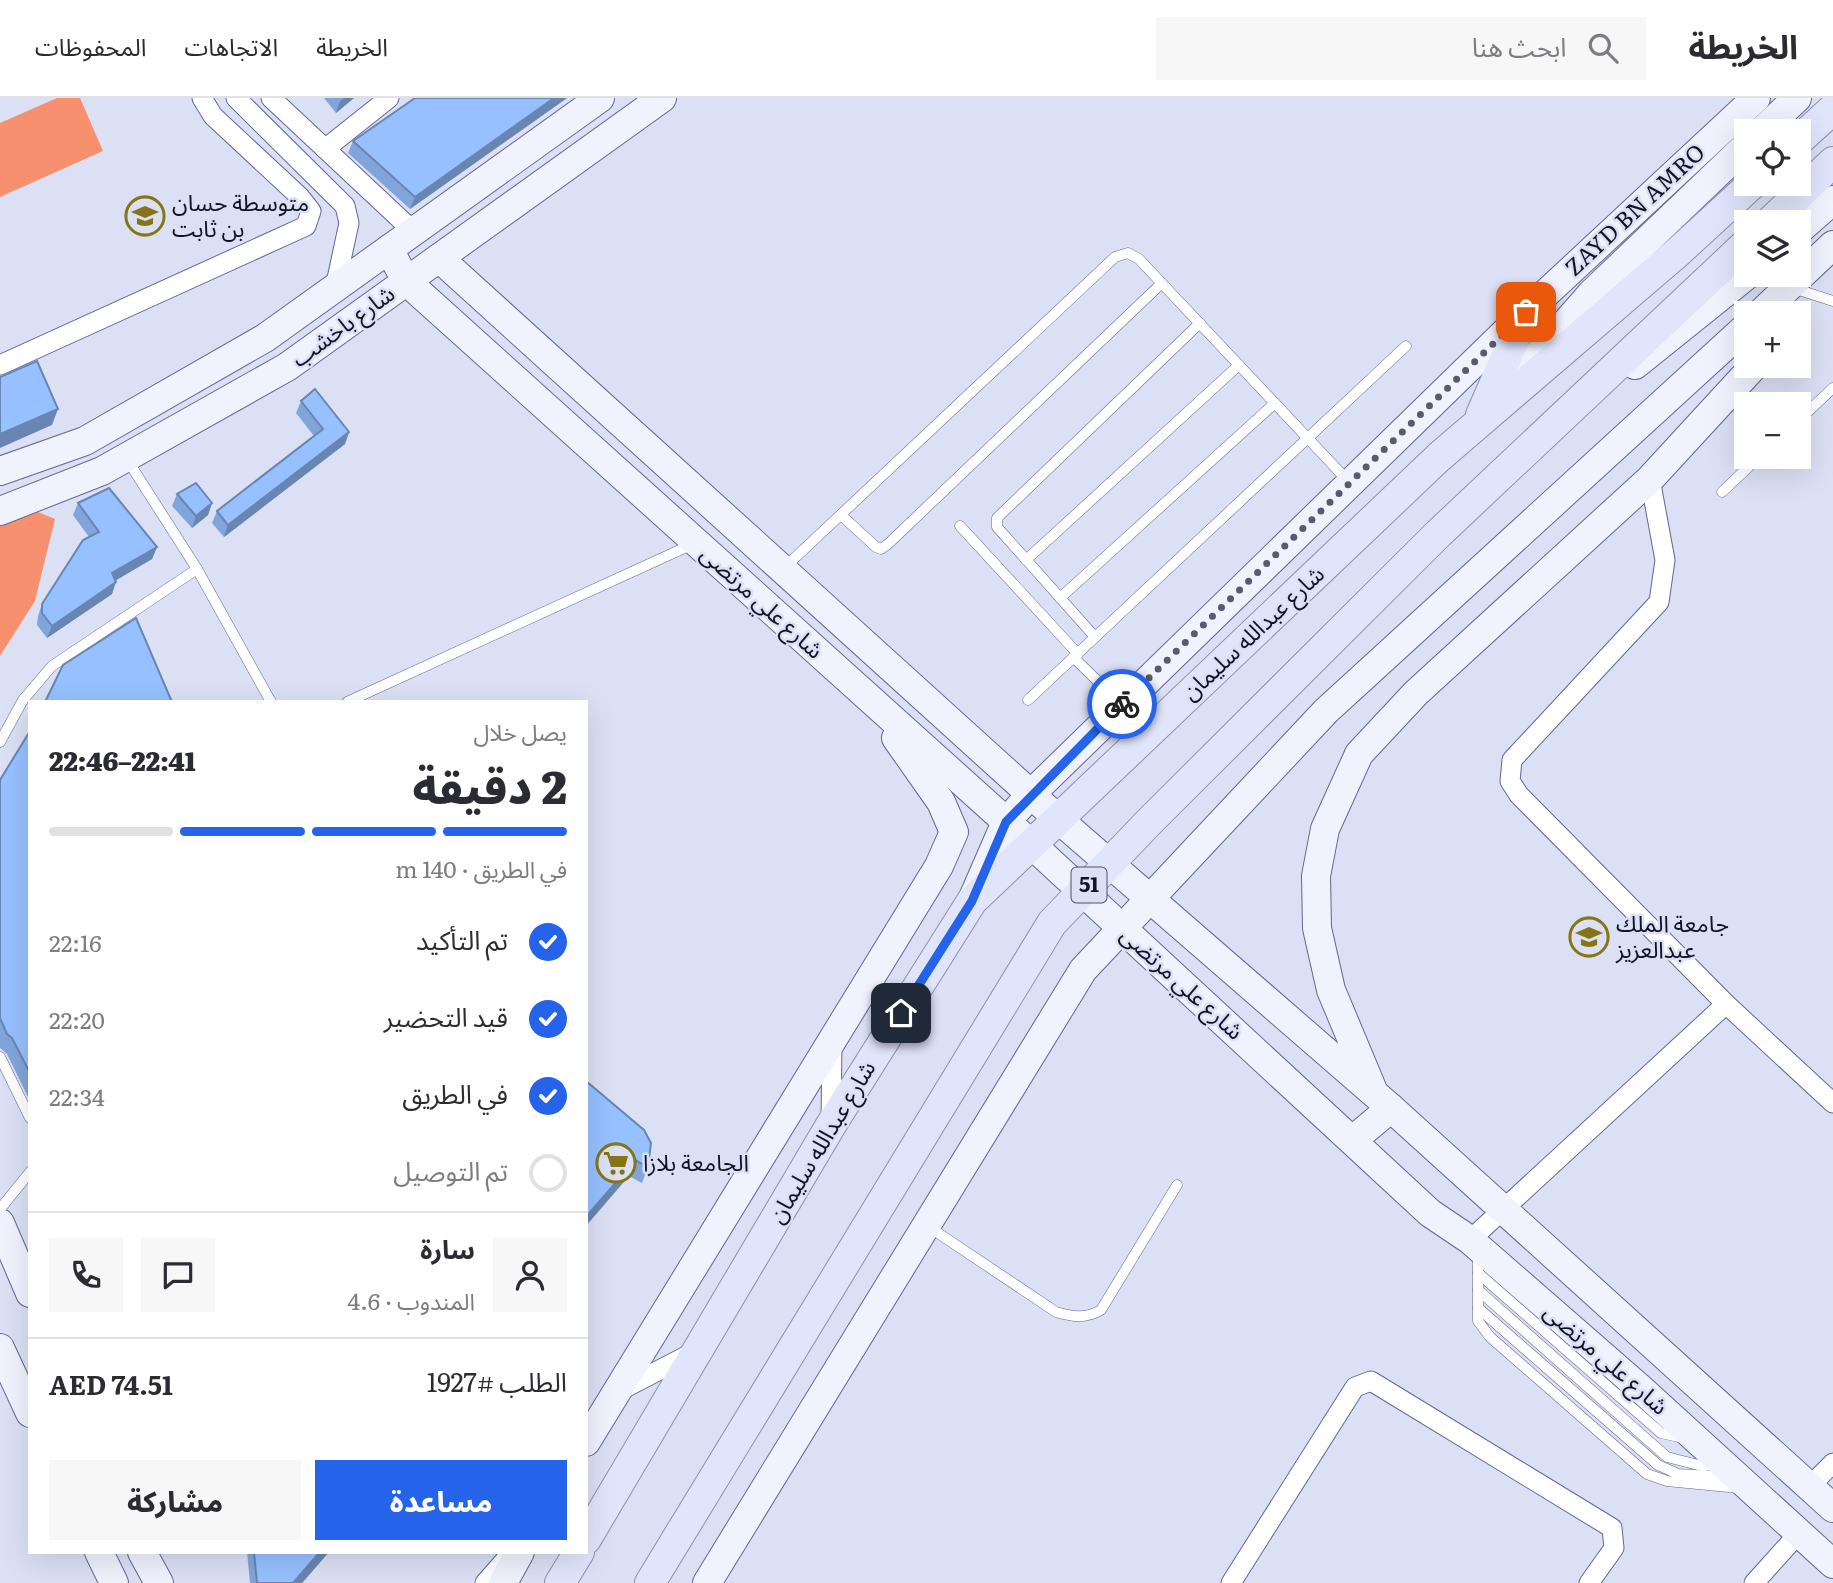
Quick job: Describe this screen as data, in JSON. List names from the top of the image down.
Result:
{
  "streets": {
    "main road": [
      "ZAYD BN AMRO",
      "شارع باخشب",
      "شارع علي مرتضى",
      "شارع عبدالله سليمان",
      "51"
    ]
  },
  "crossings": [
    ["ZAYD BN AMRO", "شارع علي مرتضى"],
    ["ZAYD BN AMRO", "شارع عبدالله سليمان"],
    ["شارع باخشب", "شارع علي مرتضى"],
    ["شارع علي مرتضى", "شارع عبدالله سليمان"],
    ["شارع علي مرتضى", "51"]
  ],
  "places": {
    "school or university": ["متوسطة حسان بن ثابت", "جامعة الملك عبدالعزيز"],
    "supermarket": ["الجامعة بلازا"]
  },
  "page": {
    "header": "الخريطة",
    "search": "ابحث هنا",
    "nav": ["الخريطة", "الاتجاهات", "المحفوظات"],
    "map_buttons": ["+", "−"],
    "heading": ["2 دقيقة", "يصل خلال", "22:41–22:46"],
    "panel": [
      "سارة",
      "المندوب · 4.6",
      "الطلب #1927",
      "AED 74.51"
    ],
    "bar": "في الطريق · 140 m",
    "list": [
      ["تم التأكيد", "22:16"],
      ["قيد التحضير", "22:20"],
      ["في الطريق", "22:34"],
      "تم التوصيل"
    ],
    "buttons": ["مساعدة", "مشاركة"]
  }
}
